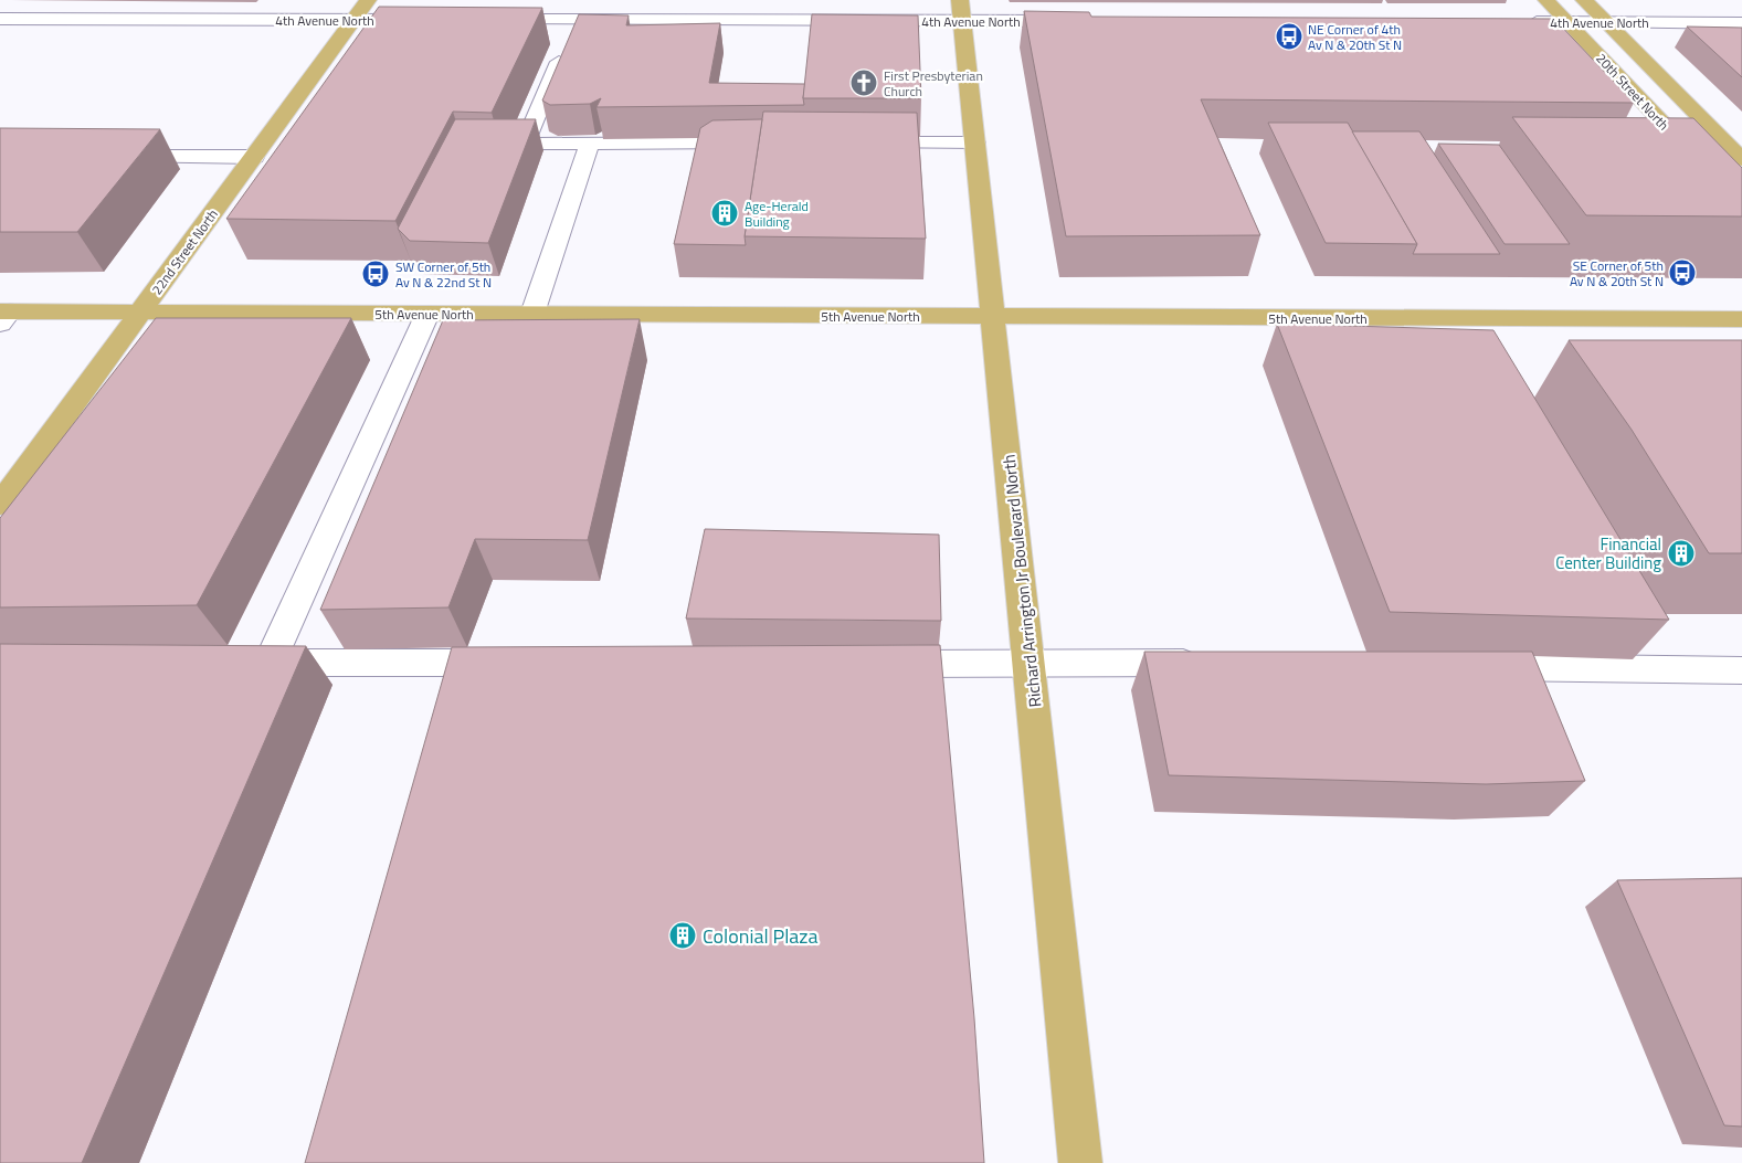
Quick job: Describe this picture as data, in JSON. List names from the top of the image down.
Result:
{
  "streets": {
    "main road": [
      "20th Street North",
      "22nd Street North",
      "5th Avenue North",
      "Richard Arrington Jr Boulevard North"
    ],
    "street": ["4th Avenue North"]
  },
  "crossings": [
    ["4th Avenue North", "20th Street North"],
    ["4th Avenue North", "22nd Street North"],
    ["4th Avenue North", "Richard Arrington Jr Boulevard North"],
    ["22nd Street North", "5th Avenue North"],
    ["5th Avenue North", "Richard Arrington Jr Boulevard North"]
  ],
  "places": {
    "bus stop": ["NE Corner of 4th Av N & 20th St N", "SE Corner of 5th Av N & 20th St N", "SW Corner of 5th Av N & 22nd St N"],
    "church": ["First Presbyterian Church"],
    "building": ["Age-Herald Building", "Financial Center Building", "Colonial Plaza"]
  }
}
